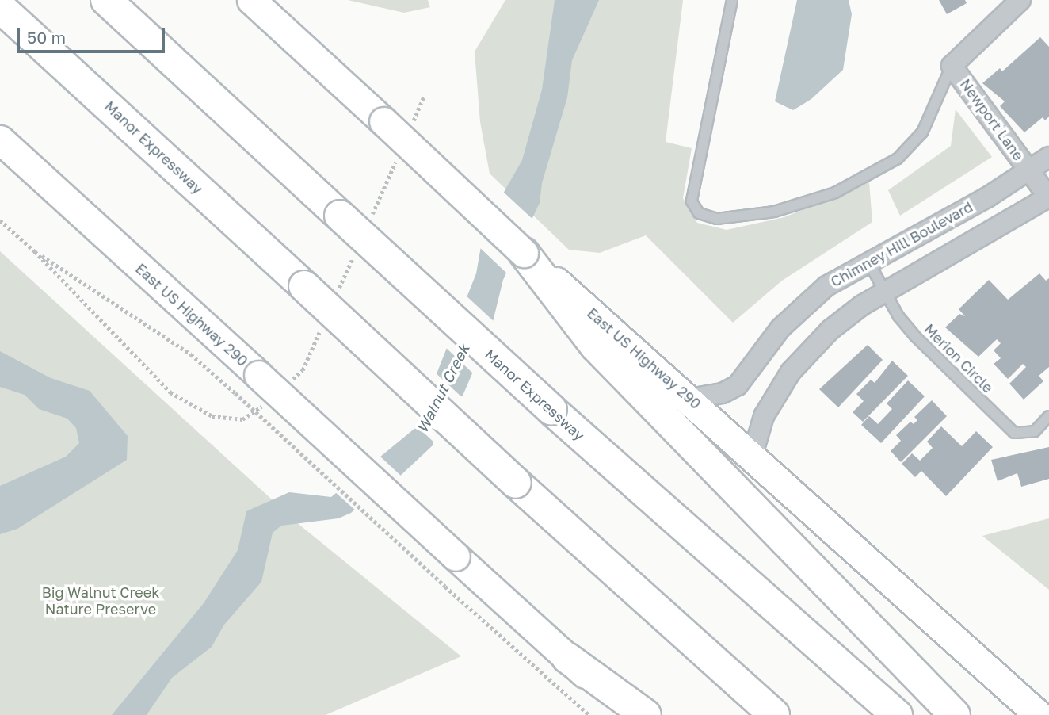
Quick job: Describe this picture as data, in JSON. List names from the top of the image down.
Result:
{
  "streets": {
    "highway": ["Manor Expressway"],
    "main road": ["East US Highway 290"],
    "street": ["Newport Lane", "Chimney Hill Boulevard"],
    "lane": ["Merion Circle"]
  },
  "crossings": [
    ["Newport Lane", "Chimney Hill Boulevard"],
    ["Chimney Hill Boulevard", "East US Highway 290"],
    ["Chimney Hill Boulevard", "Merion Circle"]
  ],
  "water": ["Walnut Creek"],
  "parks": ["Big Walnut Creek Nature Preserve"],
  "scale_bar": "50 m"
}
